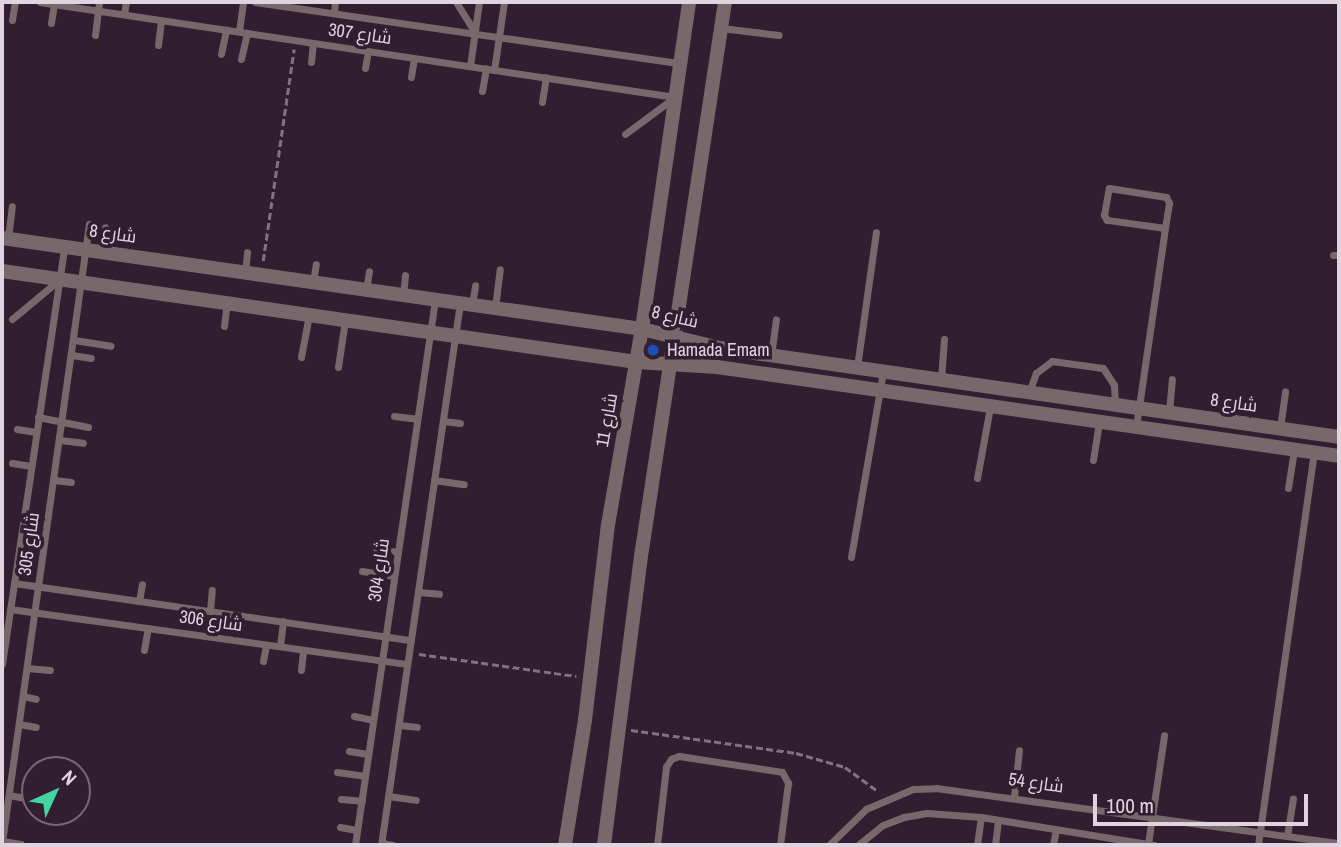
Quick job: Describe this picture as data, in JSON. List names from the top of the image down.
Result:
{
  "streets": {
    "street": ["شارع 8", "شارع 11"],
    "lane": [
      "شارع 307",
      "شارع 305",
      "شارع 304",
      "شارع 306",
      "شارع 54"
    ]
  },
  "crossings": [
    ["شارع 307", "شارع 11"],
    ["شارع 8", "شارع 11"],
    ["شارع 8", "شارع 305"],
    ["شارع 8", "شارع 304"],
    ["شارع 305", "شارع 306"],
    ["شارع 304", "شارع 306"]
  ],
  "places": ["Hamada Emam"],
  "scale_bar": "100 m",
  "north": "top right"
}
